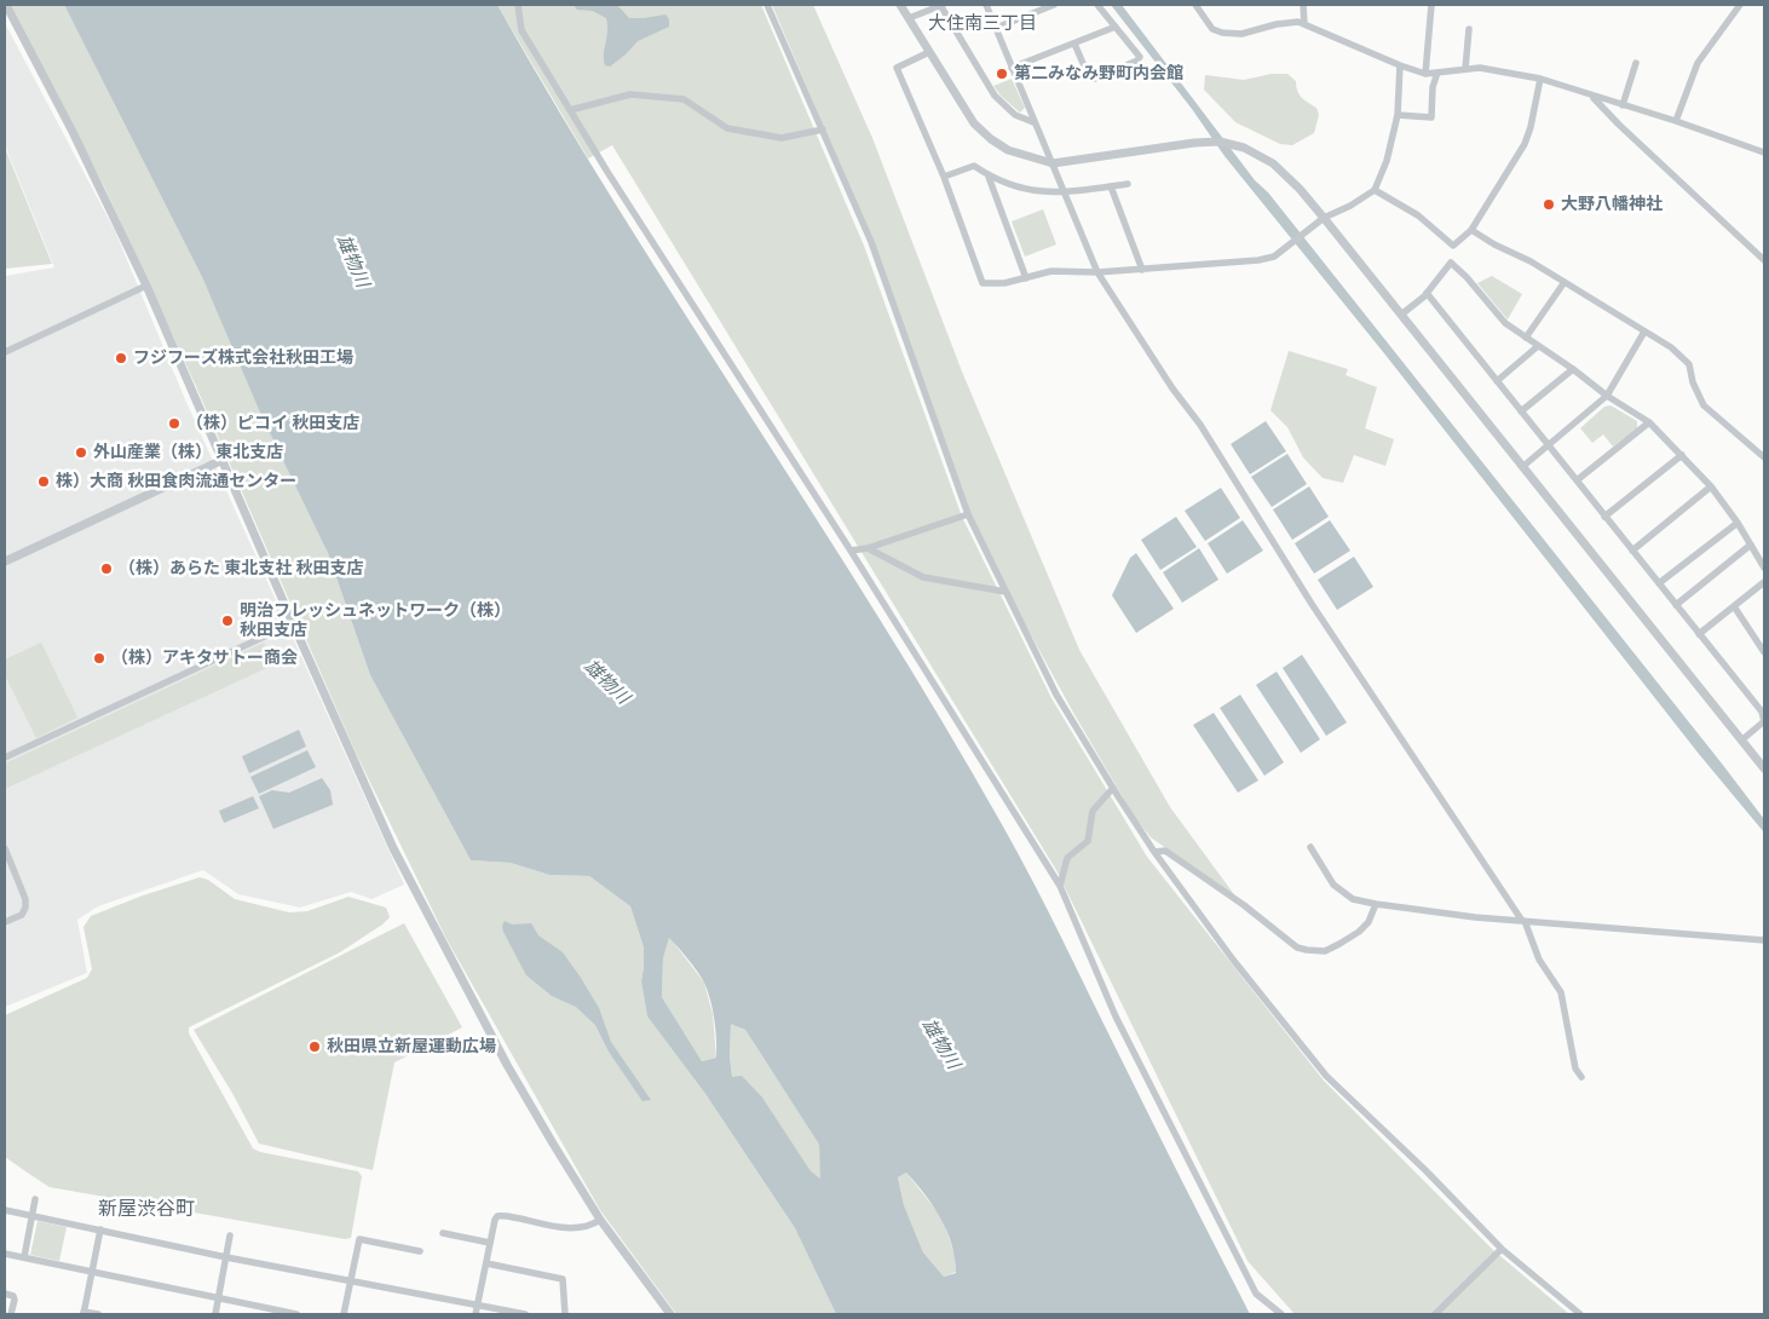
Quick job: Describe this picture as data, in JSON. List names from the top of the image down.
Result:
{
  "districts": ["大住南三丁目", "新屋渋谷町"],
  "water": ["雄物川"],
  "places": [
    "第二みなみ野町内会館",
    "大野八幡神社",
    "フジフーズ株式会社秋田工場",
    "（株）ピコイ 秋田支店",
    "外山産業（株） 東北支店",
    "株）大商 秋田食肉流通センター",
    "（株）あらた 東北支社 秋田支店",
    "明治フレッシュネットワーク（株） 秋田支店",
    "（株）アキタサトー商会",
    "秋田県立新屋運動広場"
  ]
}
